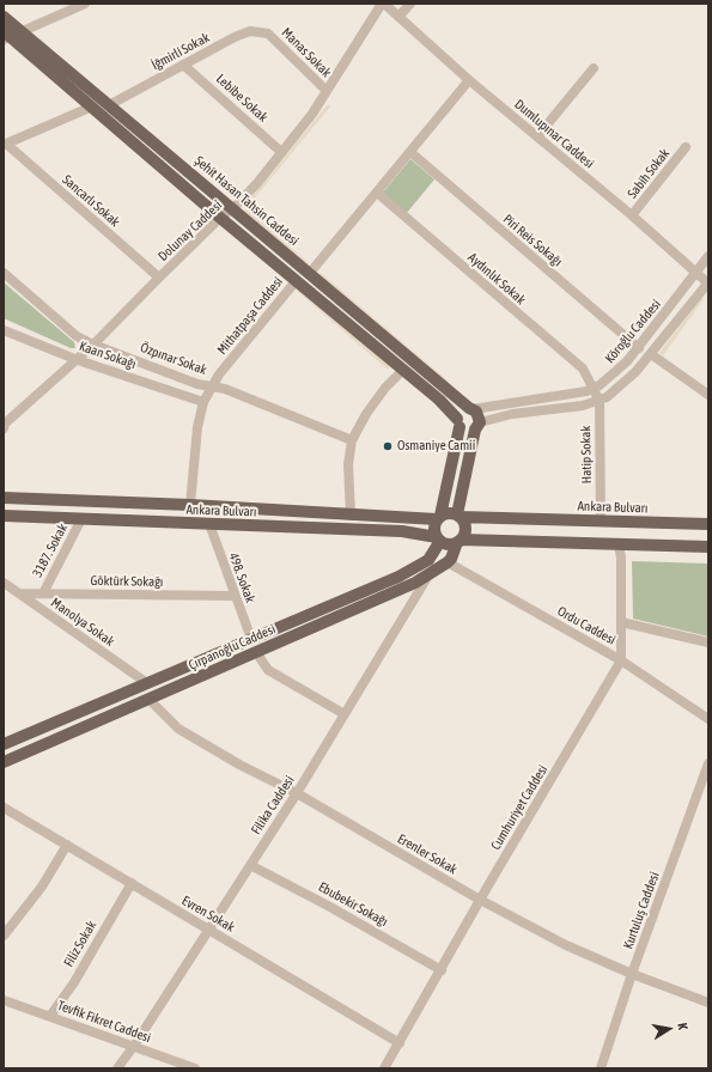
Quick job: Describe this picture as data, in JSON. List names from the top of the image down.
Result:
{
  "streets": {
    "main road": ["Şehit Hasan Tahsin Caddesi", "Ankara Bulvarı", "Çırpanoğlu Caddesi"],
    "street": [
      "İğmirli Sokak",
      "Manas Sokak",
      "Lebibe Sokak",
      "Dumlupınar Caddesi",
      "Sabih Sokak",
      "Sancarlı Sokak",
      "Dolunay Caddesi",
      "Piri Reis Sokağı",
      "Aydınlık Sokak",
      "Mithatpaşa Caddesi",
      "Köroğlu Caddesi",
      "Kaan Sokağı",
      "Özpınar Sokak",
      "Hatip Sokak",
      "3187. Sokak",
      "498. Sokak",
      "Göktürk Sokağı",
      "Manolya Sokak",
      "Ordu Caddesi",
      "Filika Caddesi",
      "Cumhuriyet Caddesi",
      "Erenler Sokak",
      "Ebubekir Sokağı",
      "Kurtuluş Caddesi",
      "Evren Sokak",
      "Filiz Sokak",
      "Tevfik Fikret Caddesi"
    ]
  },
  "crossings": [
    ["İğmirli Sokak", "Manas Sokak"],
    ["İğmirli Sokak", "Lebibe Sokak"],
    ["İğmirli Sokak", "Şehit Hasan Tahsin Caddesi"],
    ["Manas Sokak", "Dolunay Caddesi"],
    ["Lebibe Sokak", "Dolunay Caddesi"],
    ["Dumlupınar Caddesi", "Sabih Sokak"],
    ["Dumlupınar Caddesi", "Dolunay Caddesi"],
    ["Dumlupınar Caddesi", "Köroğlu Caddesi"],
    ["Sancarlı Sokak", "Dolunay Caddesi"],
    ["Şehit Hasan Tahsin Caddesi", "Dolunay Caddesi"],
    ["Şehit Hasan Tahsin Caddesi", "Mithatpaşa Caddesi"],
    ["Şehit Hasan Tahsin Caddesi", "Köroğlu Caddesi"],
    ["Dolunay Caddesi", "Kaan Sokağı"],
    ["Dolunay Caddesi", "Özpınar Sokak"],
    ["Piri Reis Sokağı", "Köroğlu Caddesi"],
    ["Aydınlık Sokak", "Köroğlu Caddesi"],
    ["Aydınlık Sokak", "Hatip Sokak"],
    ["Mithatpaşa Caddesi", "Kaan Sokağı"],
    ["Mithatpaşa Caddesi", "Özpınar Sokak"],
    ["Mithatpaşa Caddesi", "Ankara Bulvarı"],
    ["Köroğlu Caddesi", "Hatip Sokak"],
    ["Hatip Sokak", "Ankara Bulvarı"],
    ["Ankara Bulvarı", "3187. Sokak"],
    ["Ankara Bulvarı", "498. Sokak"],
    ["Ankara Bulvarı", "Çırpanoğlu Caddesi"],
    ["3187. Sokak", "Göktürk Sokağı"],
    ["498. Sokak", "Göktürk Sokağı"],
    ["498. Sokak", "Çırpanoğlu Caddesi"],
    ["Göktürk Sokağı", "Manolya Sokak"],
    ["Manolya Sokak", "Çırpanoğlu Caddesi"],
    ["Ordu Caddesi", "Çırpanoğlu Caddesi"],
    ["Ordu Caddesi", "Cumhuriyet Caddesi"],
    ["Çırpanoğlu Caddesi", "Filika Caddesi"],
    ["Çırpanoğlu Caddesi", "Erenler Sokak"],
    ["Filika Caddesi", "Erenler Sokak"],
    ["Filika Caddesi", "Ebubekir Sokağı"],
    ["Filika Caddesi", "Evren Sokak"],
    ["Filika Caddesi", "Tevfik Fikret Caddesi"],
    ["Cumhuriyet Caddesi", "Erenler Sokak"],
    ["Cumhuriyet Caddesi", "Ebubekir Sokağı"],
    ["Cumhuriyet Caddesi", "Evren Sokak"],
    ["Erenler Sokak", "Kurtuluş Caddesi"],
    ["Evren Sokak", "Filiz Sokak"],
    ["Filiz Sokak", "Tevfik Fikret Caddesi"]
  ],
  "places": ["Osmaniye Camii"],
  "north": "right"
}
